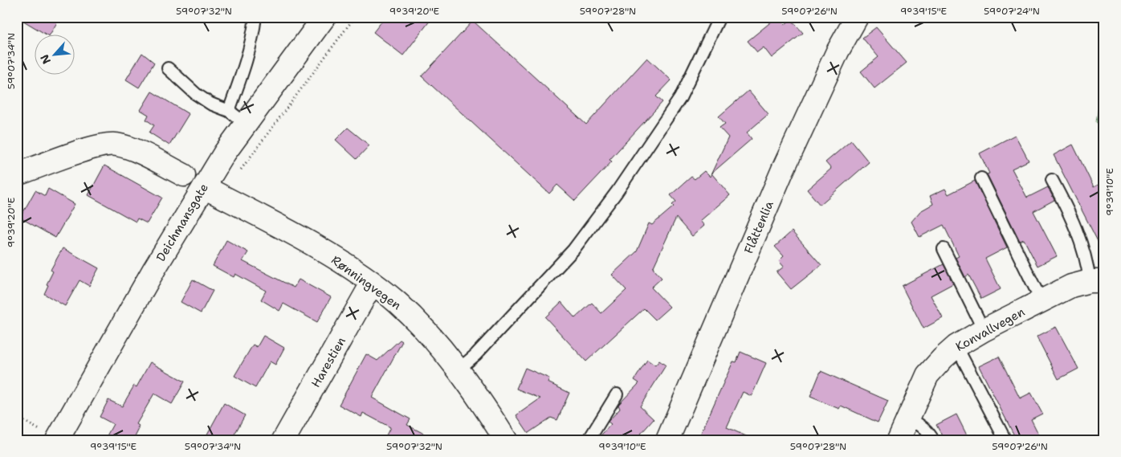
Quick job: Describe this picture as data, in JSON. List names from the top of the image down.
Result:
{
  "streets": {
    "street": [
      "Deichmansgate",
      "Flåttenlia",
      "Rønningvegen",
      "Konvallvegen",
      "Harestien"
    ]
  },
  "crossings": [
    ["Deichmansgate", "Rønningvegen"],
    ["Rønningvegen", "Harestien"]
  ],
  "north": "bottom left",
  "coordinates": [
    "59°07'32\"N",
    "9°39'20\"E",
    "59°07'28\"N",
    "59°07'26\"N",
    "9°39'15\"E",
    "59°07'24\"N",
    "59°07'34\"N",
    "9°39'10\"E"
  ]
}
